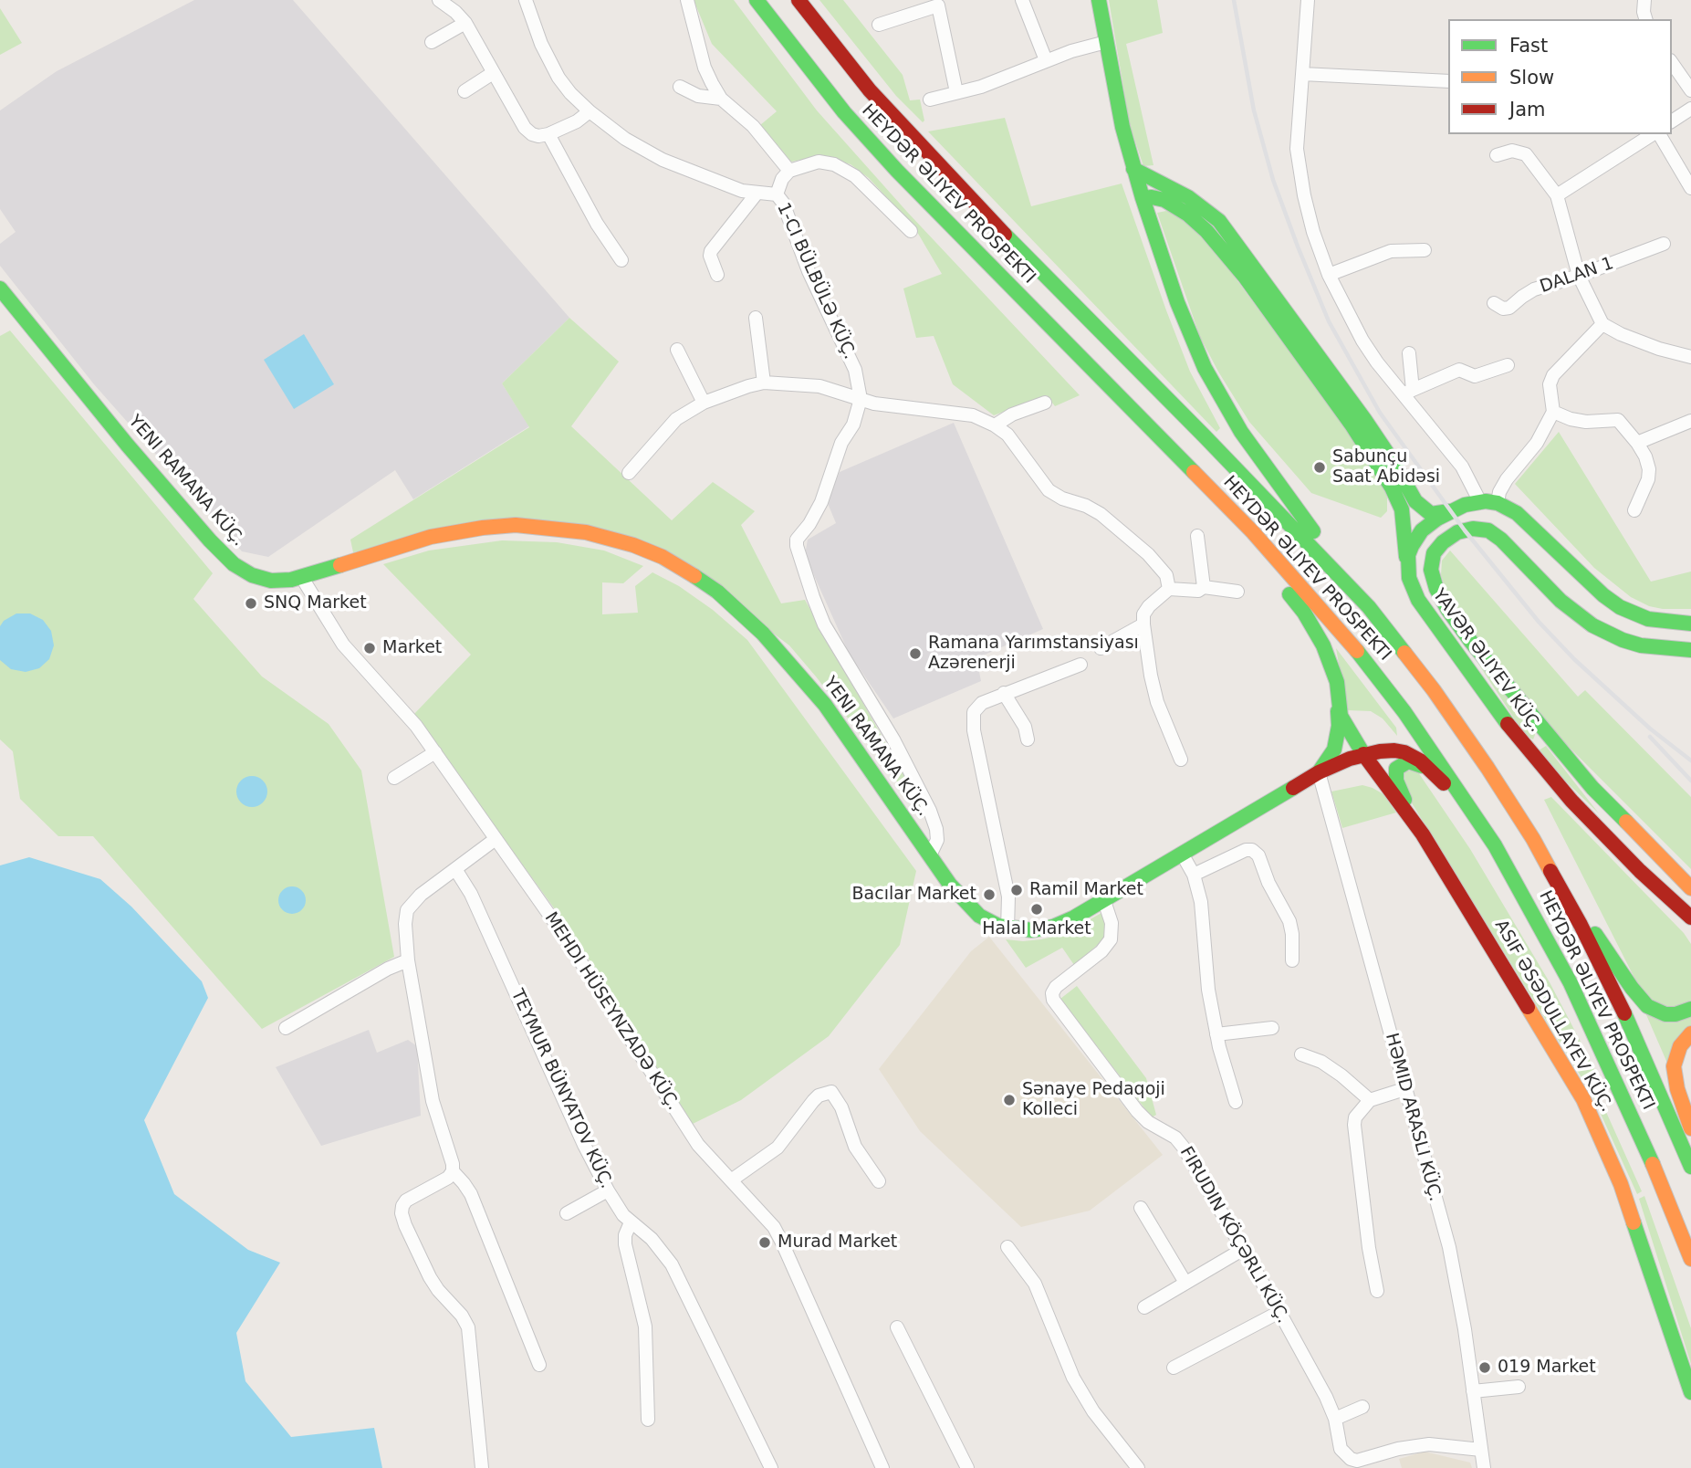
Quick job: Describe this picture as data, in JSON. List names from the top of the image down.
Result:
{
  "streets": {
    "main road": [
      "HEYDƏR ƏLIYEV PROSPEKTI",
      "YENI RAMANA KÜÇ.",
      "YAVƏR ƏLIYEV KÜÇ.",
      "ASIF ƏSƏDULLAYEV KÜÇ."
    ],
    "street": [
      "DALAN 1",
      "1-CI BÜLBÜLƏ KÜÇ.",
      "MEHDI HÜSEYNZADƏ KÜÇ.",
      "TEYMUR BÜNYATOV KÜÇ.",
      "FIRUDIN KÖÇƏRLI KÜÇ."
    ]
  },
  "crossings": [
    ["HEYDƏR ƏLIYEV PROSPEKTI", "YENI RAMANA KÜÇ."],
    ["YENI RAMANA KÜÇ.", "MEHDI HÜSEYNZADƏ KÜÇ."],
    ["YENI RAMANA KÜÇ.", "ASIF ƏSƏDULLAYEV KÜÇ."],
    ["YENI RAMANA KÜÇ.", "FIRUDIN KÖÇƏRLI KÜÇ."]
  ],
  "places": [
    "Sabunçu Saat Abidəsi",
    "SNQ Market",
    "Market",
    "Ramana Yarımstansiyası Azərenerji",
    "Ramil Market",
    "Bacılar Market",
    "Halal Market",
    "Sənaye Pedaqoji Kolleci",
    "Murad Market",
    "019 Market"
  ],
  "legend": ["Fast", "Slow", "Jam"]
}
